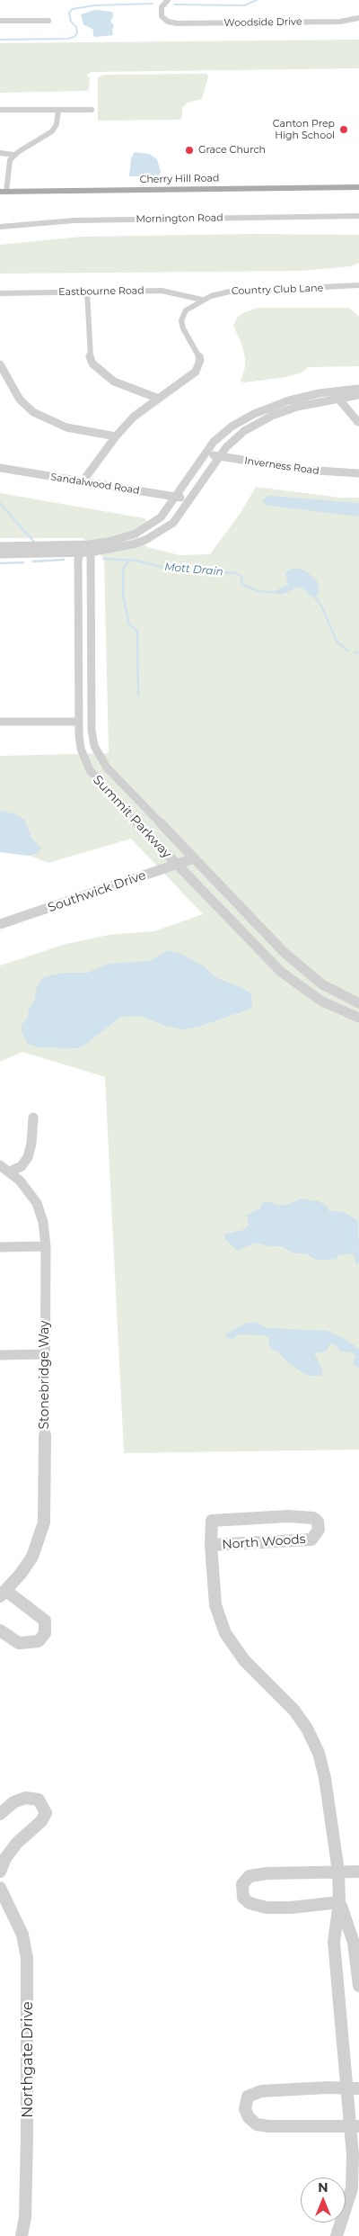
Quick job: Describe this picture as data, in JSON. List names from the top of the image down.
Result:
{
  "streets": {
    "main road": ["Cherry Hill Road"],
    "street": [
      "Woodside Drive",
      "Mornington Road",
      "Country Club Lane",
      "Eastbourne Road",
      "Inverness Road",
      "Sandalwood Road",
      "Summit Parkway",
      "Southwick Drive",
      "Stonebridge Way",
      "North Woods",
      "Northgate Drive"
    ]
  },
  "crossings": [
    ["Country Club Lane", "Eastbourne Road"],
    ["Country Club Lane", "Sandalwood Road"],
    ["Summit Parkway", "Southwick Drive"]
  ],
  "water": ["Mott Drain"],
  "places": ["Canton Prep High School", "Grace Church"],
  "north": "top"
}
